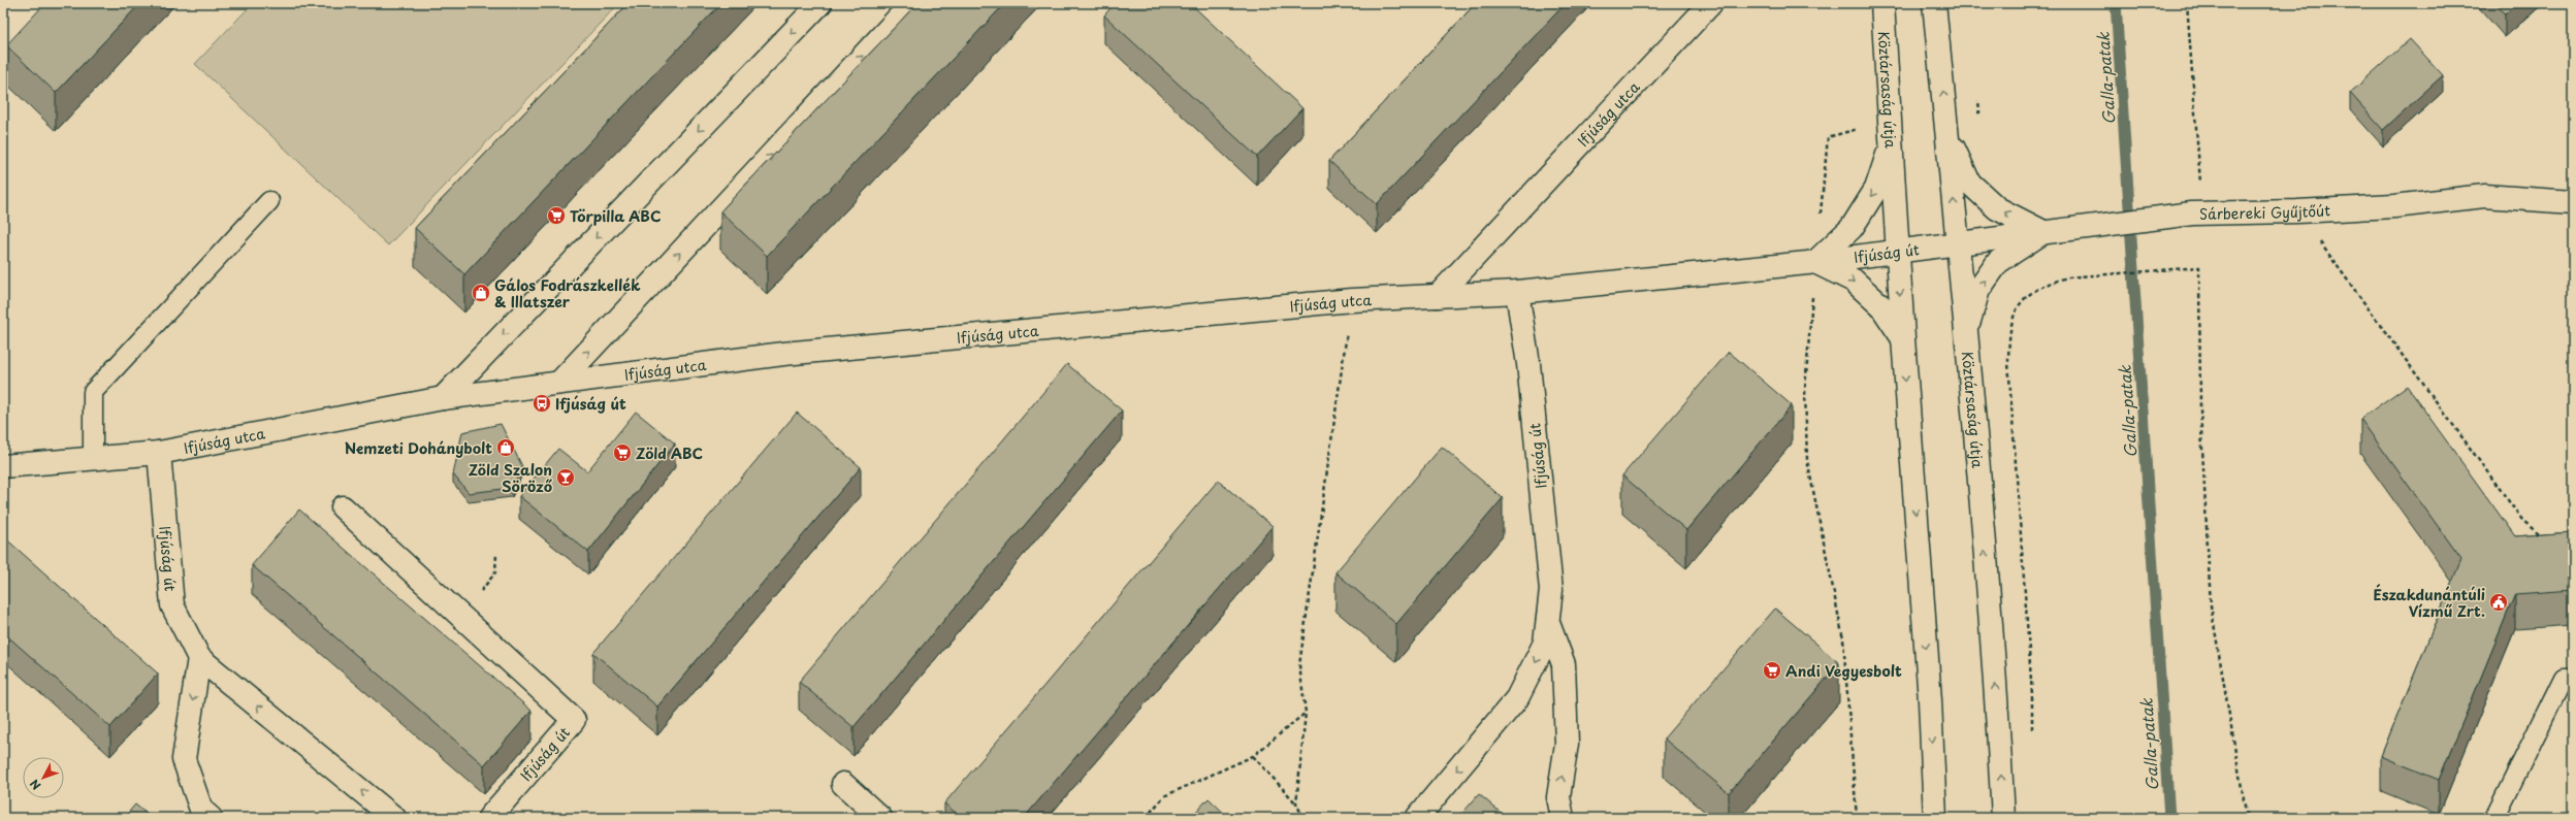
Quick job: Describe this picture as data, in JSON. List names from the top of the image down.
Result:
{
  "streets": {
    "street": [
      "Köztársaság útja",
      "Ifjúság utca",
      "Sárbereki Gyűjtőút",
      "Ifjúság út"
    ]
  },
  "crossings": [
    ["Köztársaság útja", "Sárbereki Gyűjtőút"],
    ["Köztársaság útja", "Ifjúság út"],
    ["Ifjúság utca", "Ifjúság út"],
    ["Sárbereki Gyűjtőút", "Ifjúság út"]
  ],
  "water": ["Galla-patak"],
  "places": {
    "supermarket": ["Törpilla ABC", "Zöld ABC", "Andi Vegyesbolt"],
    "shop": ["Gálos Fodrászkellék & Illatszer", "Nemzeti Dohánybolt"],
    "bus stop": ["Ifjúság út"],
    "bar": ["Zöld Szalon Söröző"],
    "public building": ["Északdunántúli Vízmű Zrt."]
  },
  "north": "bottom left"
}
